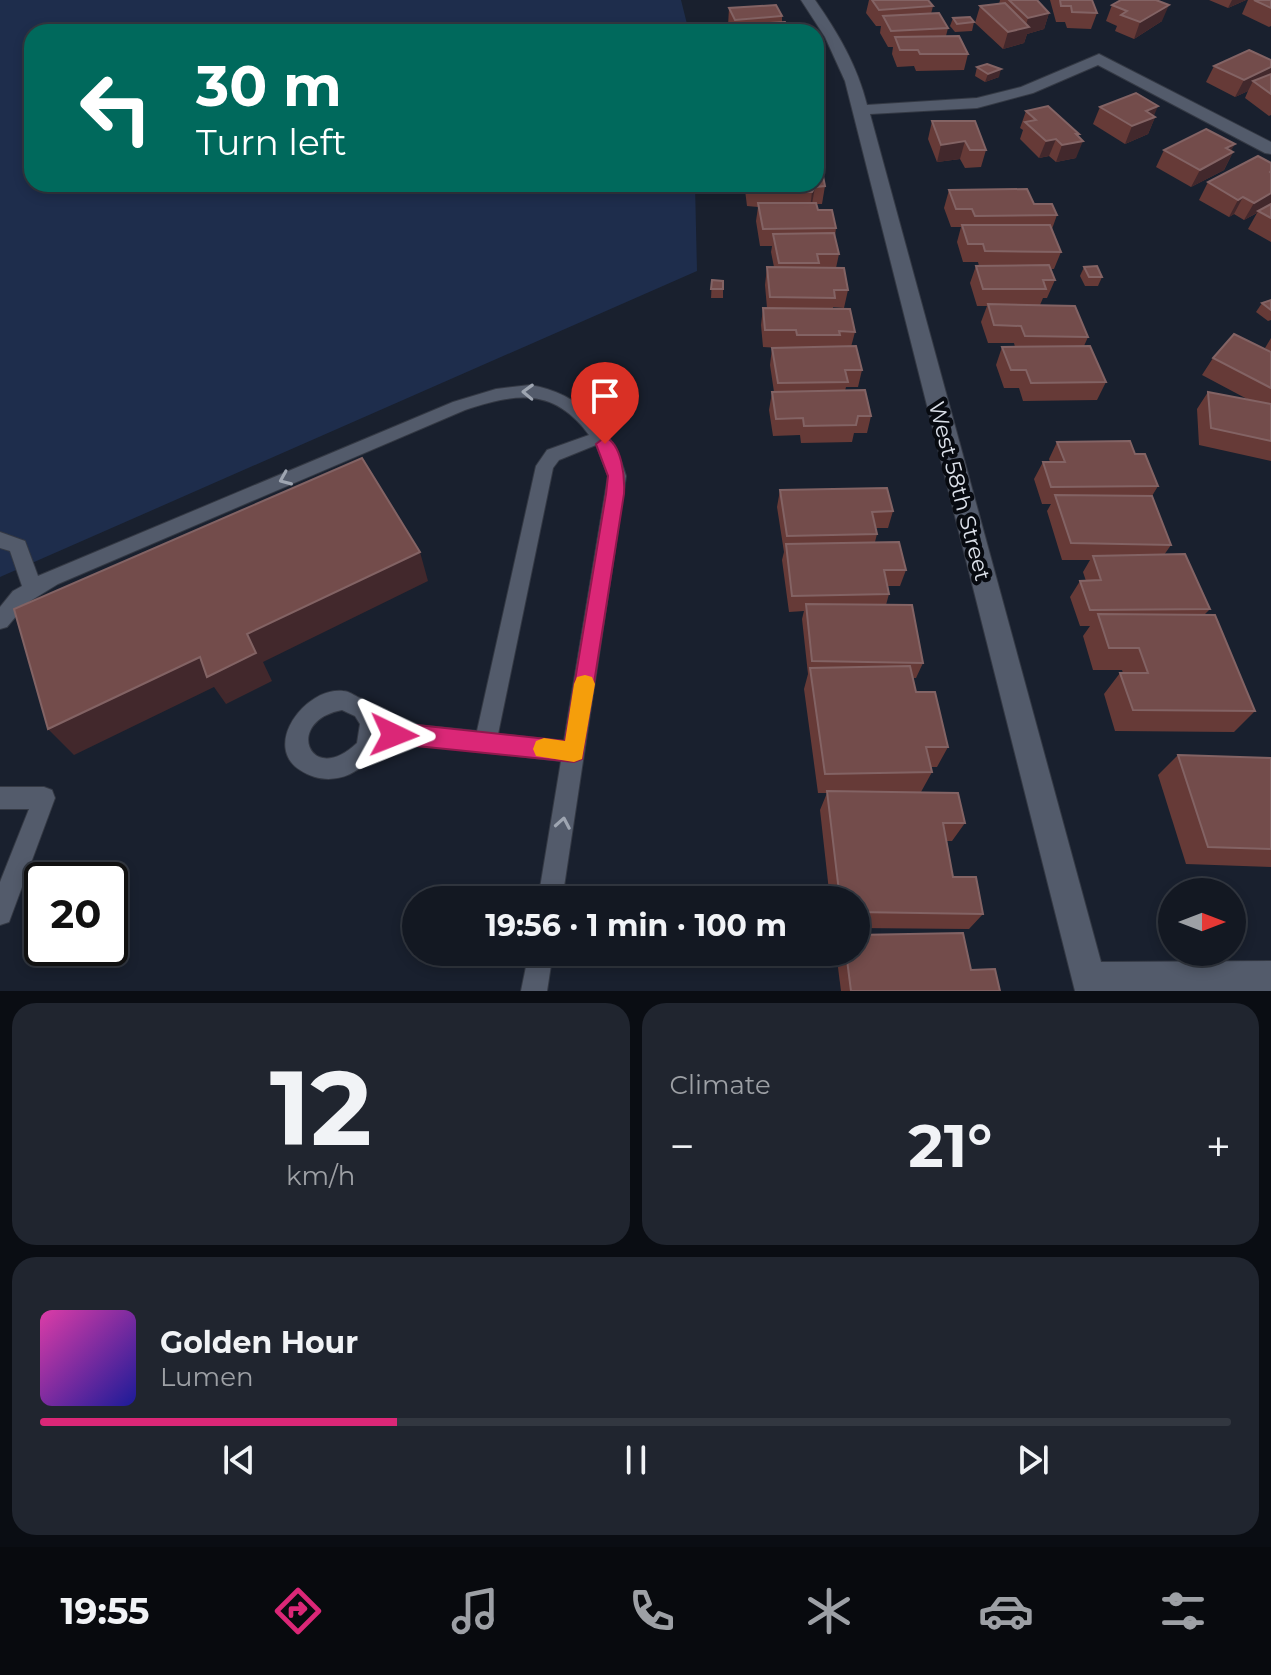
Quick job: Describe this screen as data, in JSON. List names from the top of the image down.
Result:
{
  "streets": {
    "street": ["West 58th Street"]
  },
  "north": "right",
  "page": {
    "turn": ["30 m", "Turn left"],
    "limit": "20",
    "trip": "19:56 · 1 min · 100 m",
    "tile": [
      ["12", "km/h"],
      "Climate"
    ],
    "heat": ["−", "21°", "+"],
    "song": ["Golden Hour", "Lumen"],
    "tabs": "19:55"
  }
}
